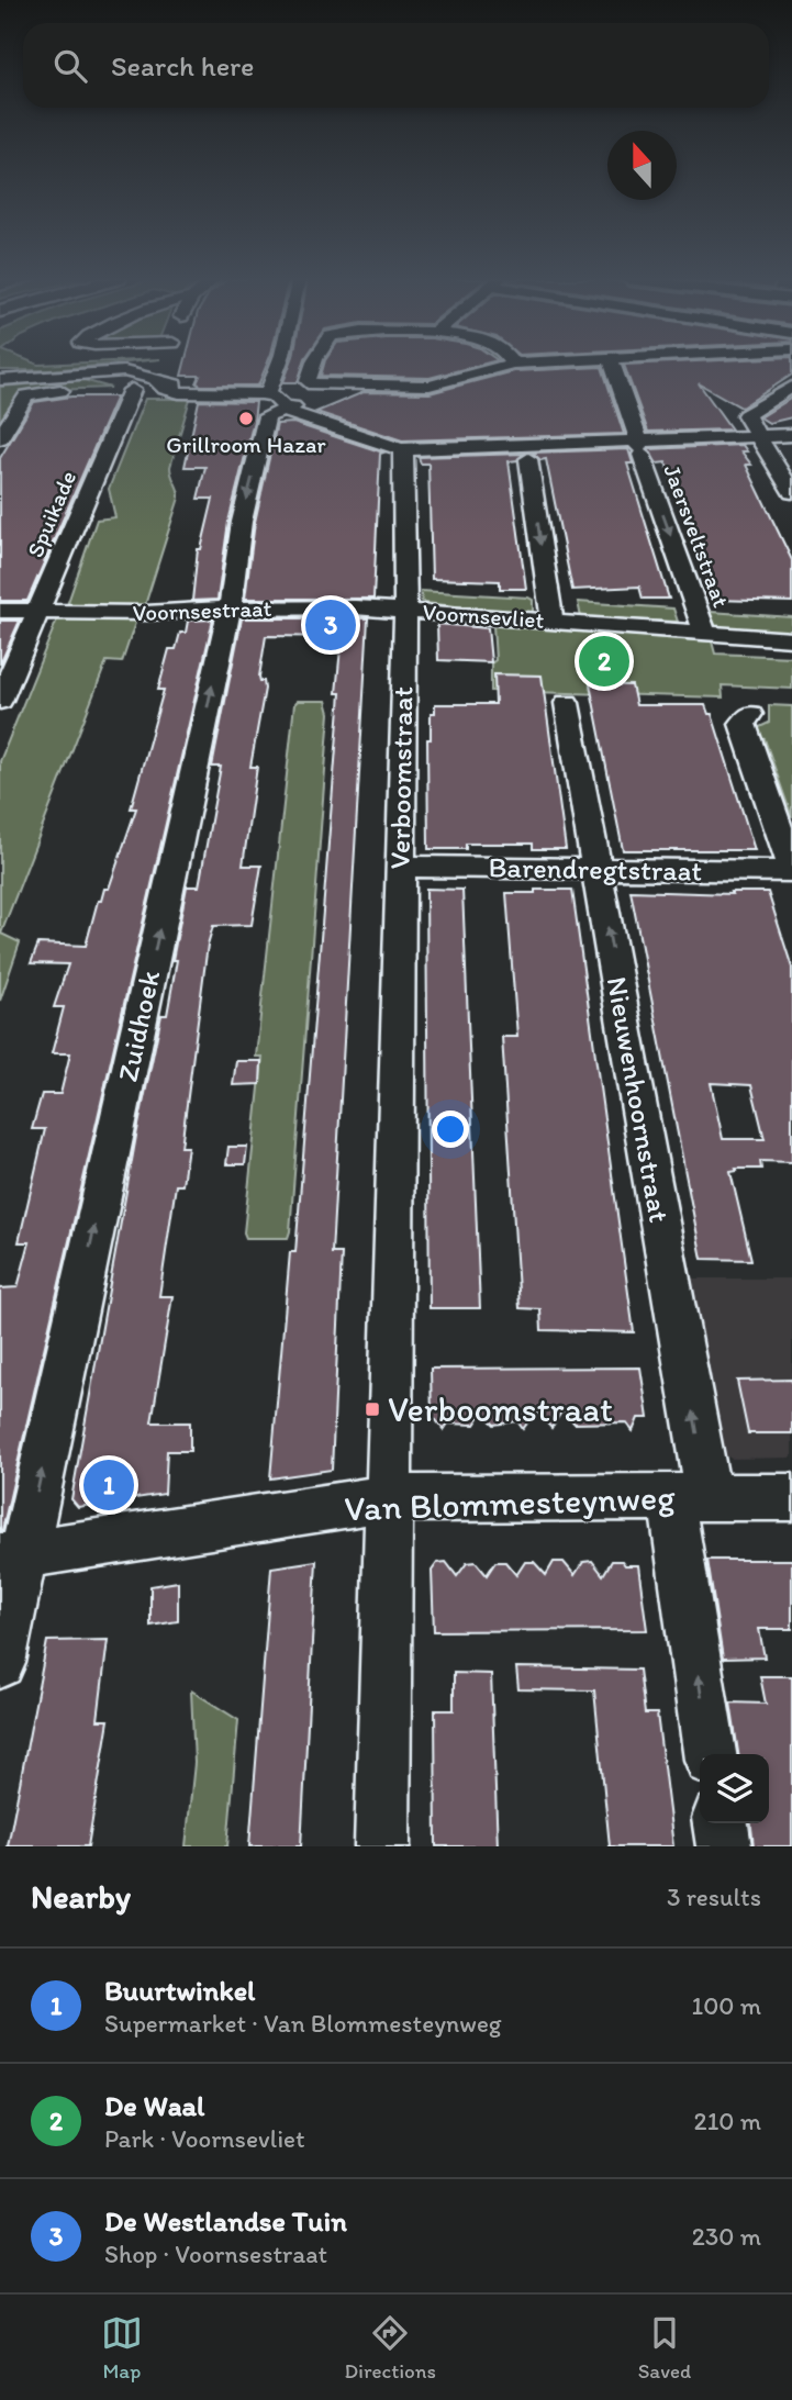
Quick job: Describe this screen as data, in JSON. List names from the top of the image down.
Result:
{
  "streets": {
    "street": [
      "Spuikade",
      "Jaersveltstraat",
      "Voornsestraat",
      "Voornsevliet",
      "Verboomstraat",
      "Barendregtstraat",
      "Zuidhoek",
      "Nieuwenhoornstraat",
      "Van Blommesteynweg"
    ]
  },
  "crossings": [
    ["Spuikade", "Voornsestraat"],
    ["Jaersveltstraat", "Voornsevliet"],
    ["Voornsestraat", "Voornsevliet"],
    ["Voornsestraat", "Verboomstraat"],
    ["Voornsestraat", "Zuidhoek"],
    ["Voornsevliet", "Verboomstraat"],
    ["Verboomstraat", "Barendregtstraat"],
    ["Verboomstraat", "Van Blommesteynweg"],
    ["Barendregtstraat", "Nieuwenhoornstraat"],
    ["Zuidhoek", "Van Blommesteynweg"],
    ["Nieuwenhoornstraat", "Van Blommesteynweg"]
  ],
  "one_way": ["Nieuwenhoornstraat"],
  "places": {
    "other": ["Grillroom Hazar"],
    "transit": ["Verboomstraat"]
  },
  "north": "top",
  "page": {
    "search": "Search here",
    "pins": ["3", "2", "1"],
    "heading": ["Nearby", "3 results"],
    "list": [
      {
        "mark": "1",
        "name": "Buurtwinkel",
        "note": "Supermarket · Van Blommesteynweg",
        "value": "100 m"
      },
      {
        "mark": "2",
        "name": "De Waal",
        "note": "Park · Voornsevliet",
        "value": "210 m"
      },
      {
        "mark": "3",
        "name": "De Westlandse Tuin",
        "note": "Shop · Voornsestraat",
        "value": "230 m"
      }
    ],
    "nav": ["Map", "Directions", "Saved"]
  }
}
